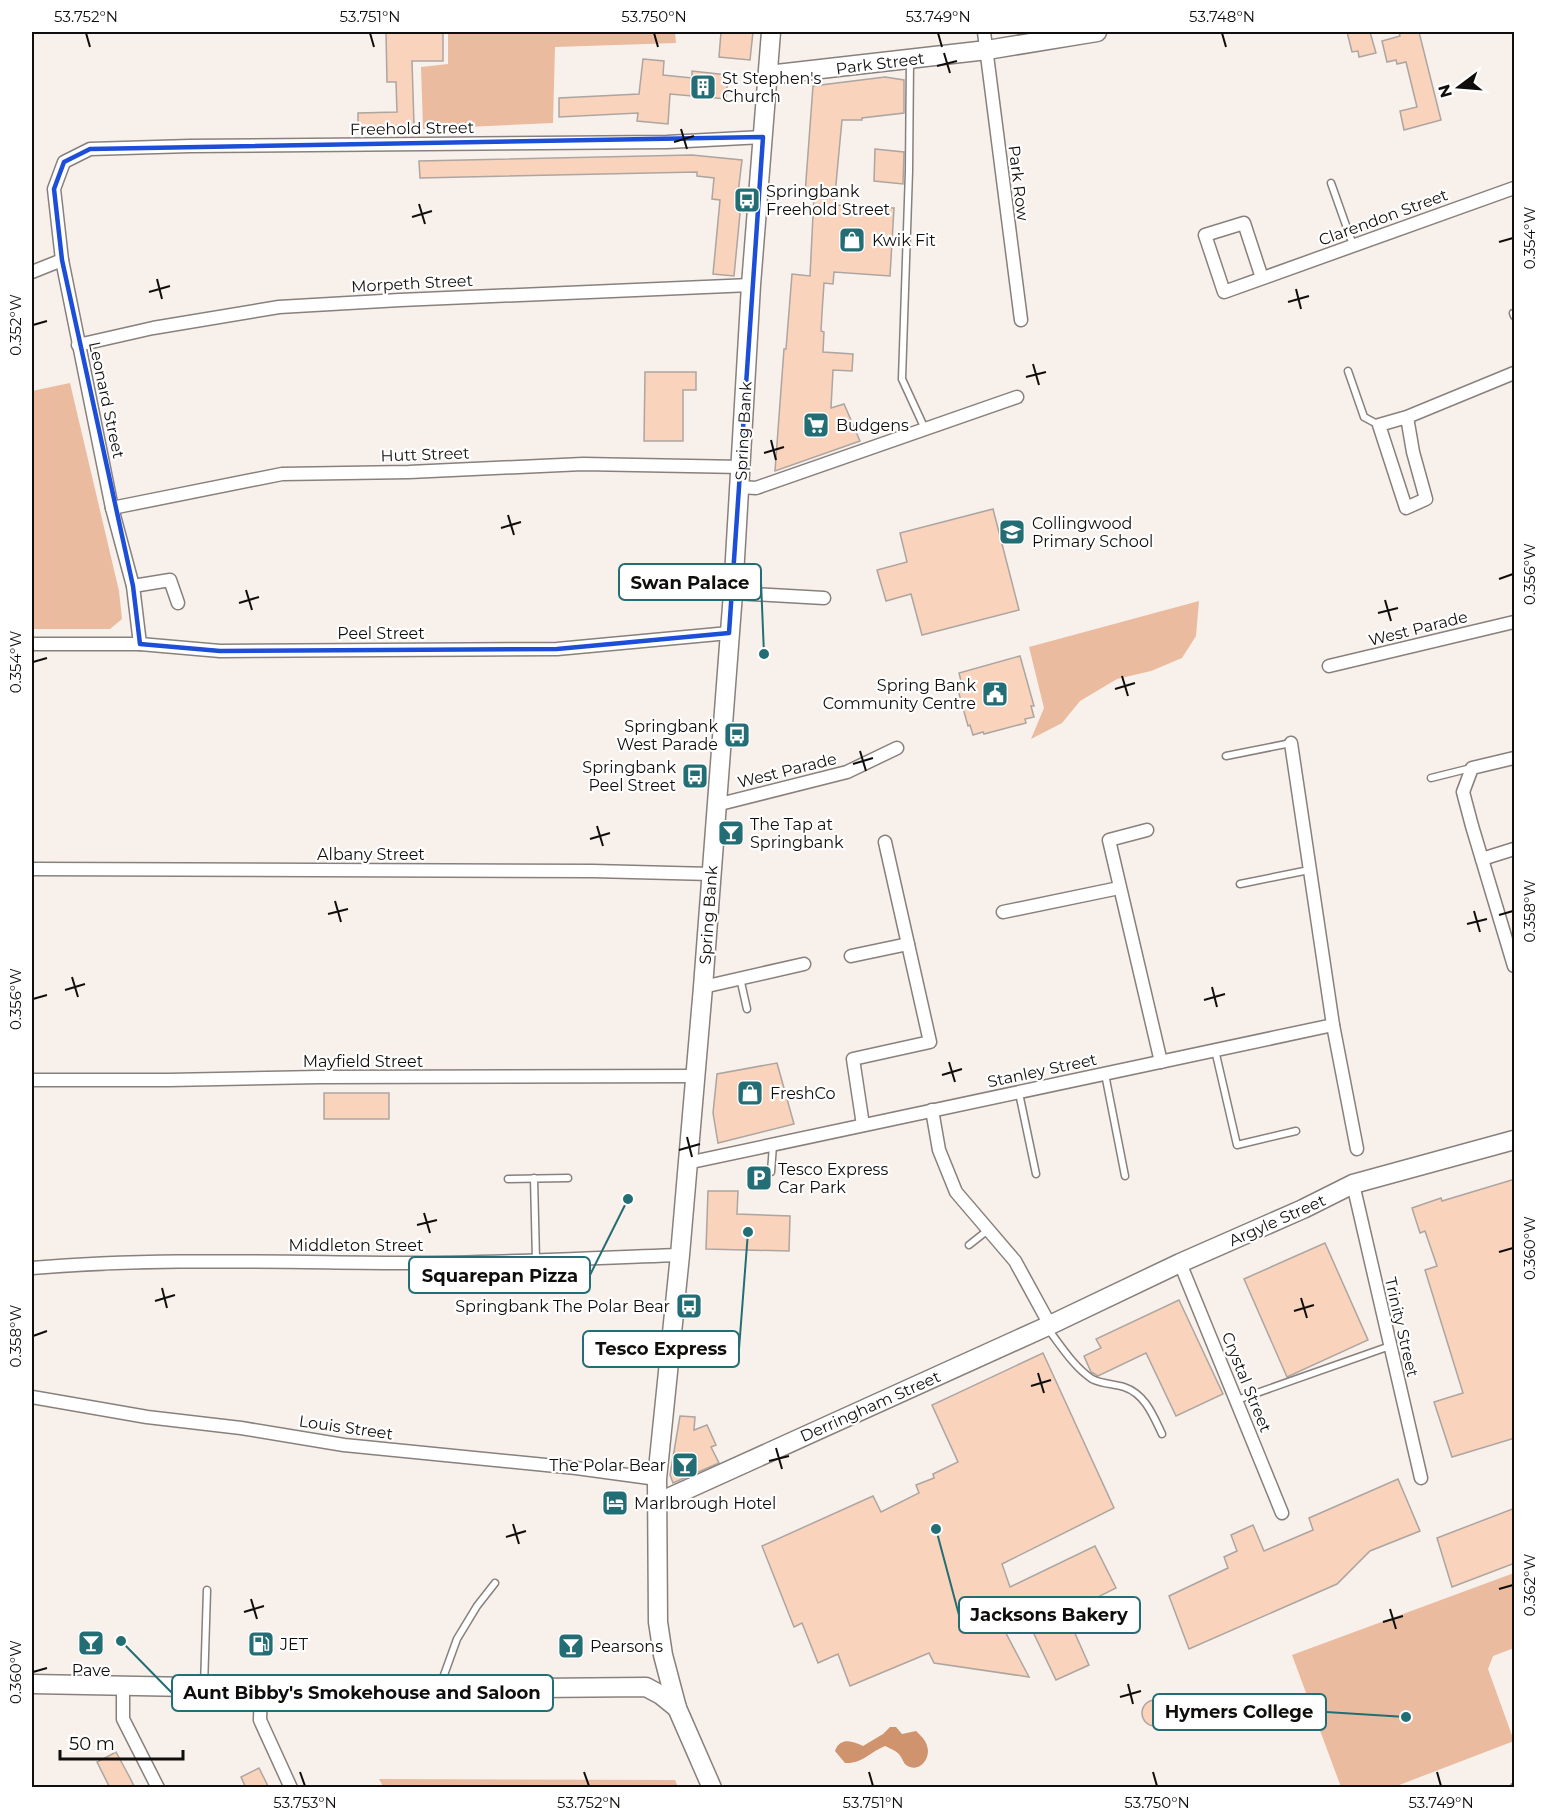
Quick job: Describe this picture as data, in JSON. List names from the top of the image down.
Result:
{
  "streets": {
    "street": [
      "Park Street",
      "Freehold Street",
      "Park Row",
      "Clarendon Street",
      "Morpeth Street",
      "Leonard Street",
      "Spring Bank",
      "Hutt Street",
      "West Parade",
      "Peel Street",
      "Albany Street",
      "Mayfield Street",
      "Stanley Street",
      "Argyle Street",
      "Middleton Street",
      "Trinity Street",
      "Crystal Street",
      "Derringham Street",
      "Louis Street"
    ]
  },
  "crossings": [
    ["Park Street", "Park Row"],
    ["Park Street", "Spring Bank"],
    ["Freehold Street", "Leonard Street"],
    ["Freehold Street", "Spring Bank"],
    ["Morpeth Street", "Leonard Street"],
    ["Morpeth Street", "Spring Bank"],
    ["Leonard Street", "Hutt Street"],
    ["Leonard Street", "Peel Street"],
    ["Spring Bank", "Hutt Street"],
    ["Spring Bank", "West Parade"],
    ["Spring Bank", "Peel Street"],
    ["Spring Bank", "Albany Street"],
    ["Spring Bank", "Mayfield Street"],
    ["Spring Bank", "Stanley Street"],
    ["Spring Bank", "Middleton Street"],
    ["Spring Bank", "Derringham Street"],
    ["Spring Bank", "Louis Street"],
    ["Argyle Street", "Trinity Street"],
    ["Argyle Street", "Crystal Street"],
    ["Argyle Street", "Derringham Street"]
  ],
  "places": {
    "building": ["St Stephen's Church"],
    "bus stop": [
      "Springbank Freehold Street",
      "Springbank West Parade",
      "Springbank Peel Street",
      "Springbank The Polar Bear"
    ],
    "shop": ["Kwik Fit", "FreshCo"],
    "supermarket": ["Budgens"],
    "school or university": ["Collingwood Primary School"],
    "other": [
      "Swan Palace",
      "Squarepan Pizza",
      "Tesco Express",
      "Jacksons Bakery",
      "Aunt Bibby's Smokehouse and Saloon",
      "Hymers College"
    ],
    "public building": ["Spring Bank Community Centre"],
    "bar": [
      "The Tap at Springbank",
      "The Polar Bear",
      "Pave",
      "Pearsons"
    ],
    "parking": ["Tesco Express Car Park"],
    "hotel": ["Marlbrough Hotel"],
    "fuel station": ["JET"]
  },
  "scale_bar": "50 m",
  "north": "left",
  "coordinates": [
    "53.752°N",
    "53.751°N",
    "53.750°N",
    "53.749°N",
    "53.748°N",
    "0.354°W",
    "0.352°W",
    "0.356°W",
    "0.358°W",
    "0.360°W",
    "0.362°W",
    "53.753°N"
  ]
}
